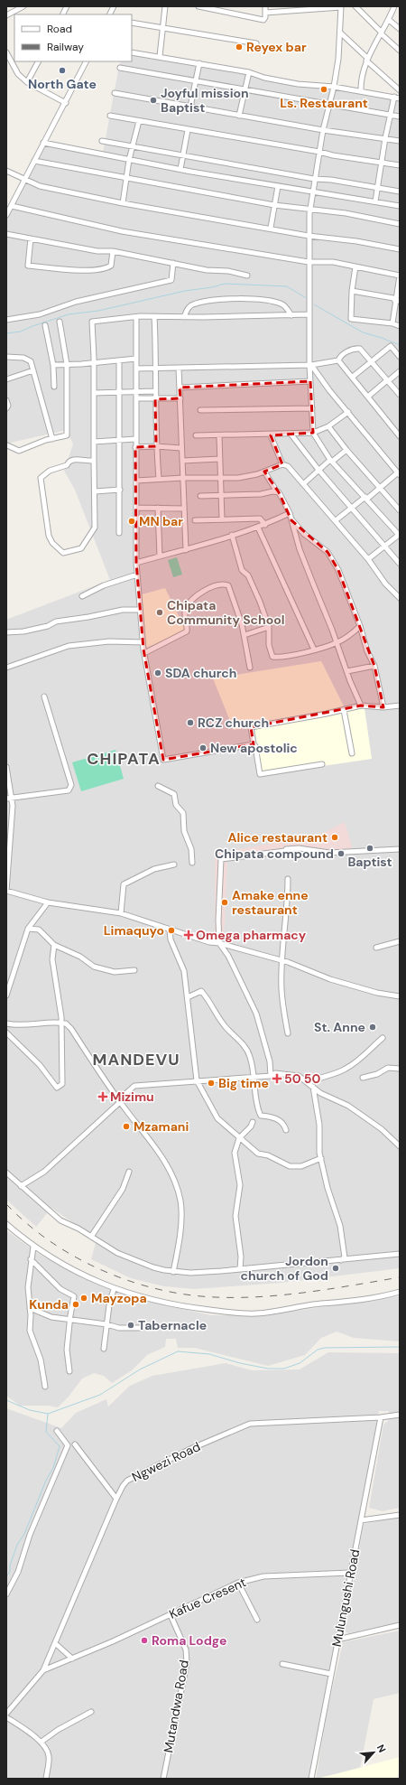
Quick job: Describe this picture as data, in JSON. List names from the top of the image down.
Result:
{
  "streets": {
    "street": [
      "Ngwezi Road",
      "Kafue Cresent",
      "Mulungushi Road",
      "Mutandwa Road"
    ]
  },
  "crossings": [
    ["Ngwezi Road", "Kafue Cresent"],
    ["Ngwezi Road", "Mulungushi Road"],
    ["Kafue Cresent", "Mulungushi Road"],
    ["Kafue Cresent", "Mutandwa Road"]
  ],
  "districts": ["CHIPATA", "MANDEVU"],
  "places": {
    "other": [
      "Reyex bar",
      "North Gate",
      "Ls. Restaurant",
      "Joyful mission Baptist",
      "MN bar",
      "Chipata Community School",
      "SDA church",
      "RCZ church",
      "New apostolic",
      "Alice restaurant",
      "Baptist",
      "Chipata compound",
      "Amake enne restaurant",
      "Limaquyo",
      "St. Anne",
      "Big time",
      "Mzamani",
      "Jordon church of God",
      "Mayzopa",
      "Kunda",
      "Tabernacle",
      "Roma Lodge"
    ],
    "health": ["Omega pharmacy", "50 50", "Mizimu"]
  },
  "legend": ["Road", "Railway"],
  "north": "top right"
}
